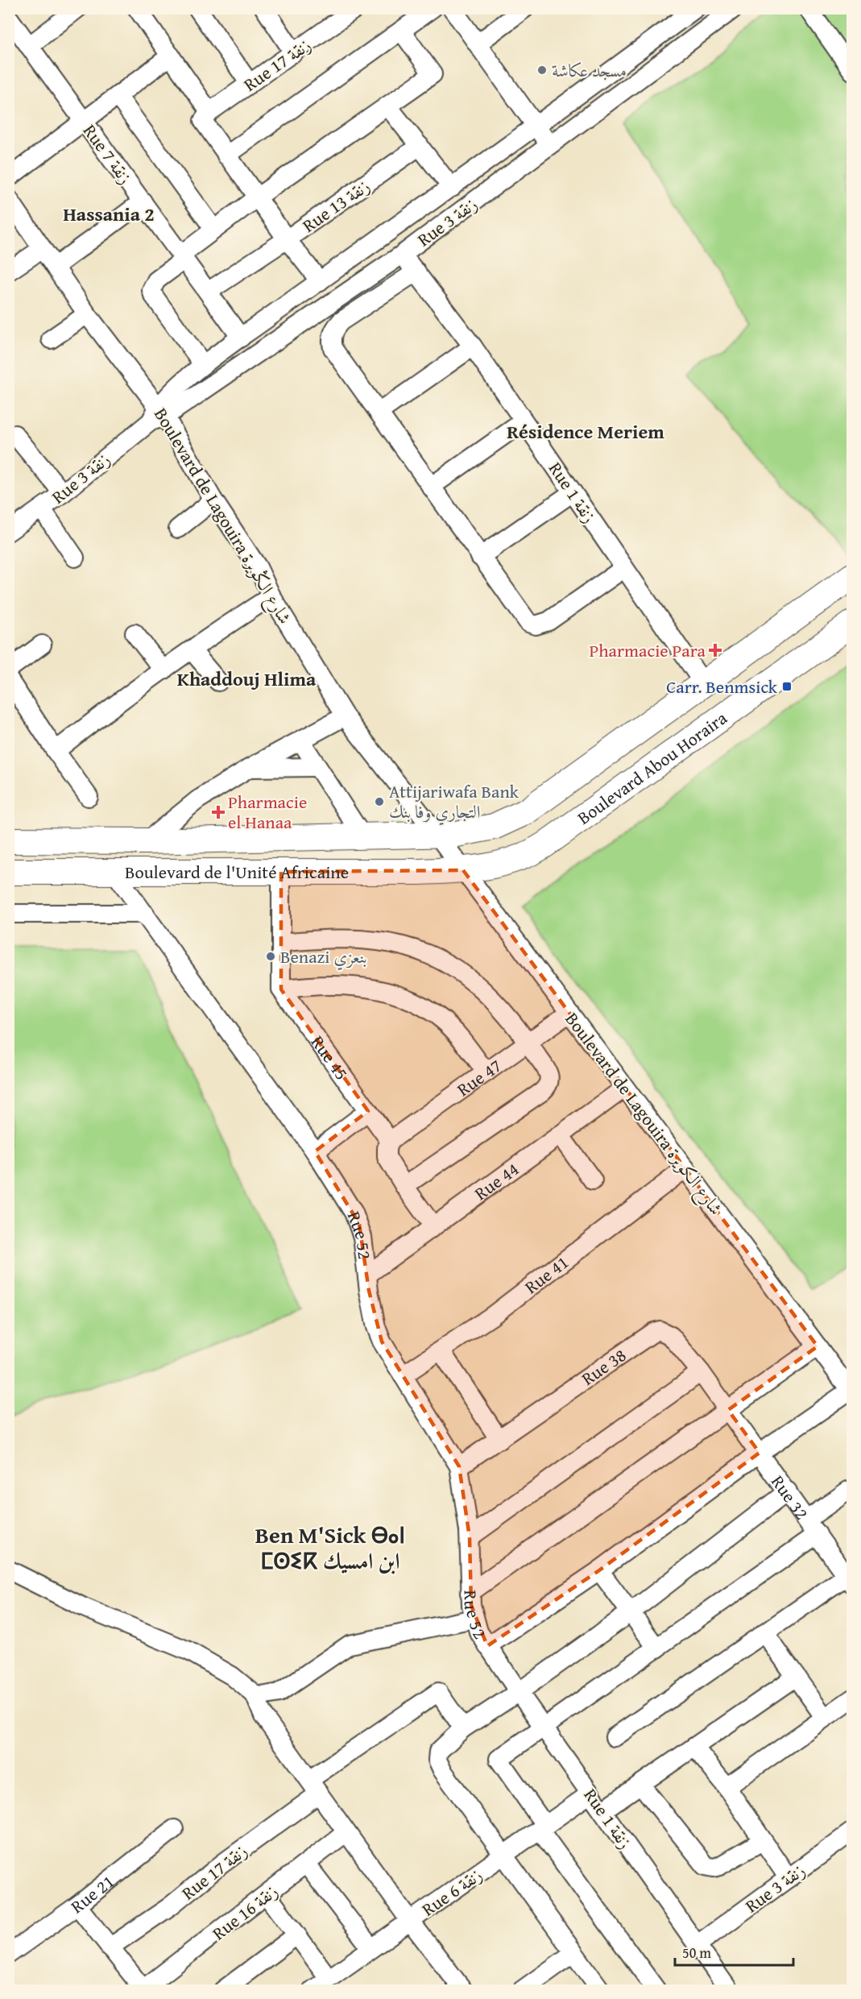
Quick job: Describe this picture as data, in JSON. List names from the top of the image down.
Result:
{
  "streets": {
    "main road": ["Boulevard Abou Horaira", "Boulevard de l'Unité Africaine"],
    "street": [
      "Rue 17 زنقة",
      "Rue 7 زنقة",
      "Rue 13 زنقة",
      "Rue 3 زنقة",
      "Rue 1 زنقة",
      "Boulevard de Lagouira شارع الڭويرة",
      "Rue 45",
      "Rue 47",
      "Boulevard de Lagouira شارع الكويرة",
      "Rue 44",
      "Rue 52",
      "Rue 41",
      "Rue 38",
      "Rue 32",
      "Rue 6 زنقة",
      "Rue 21",
      "Rue 16 زنقة"
    ]
  },
  "crossings": [
    ["Rue 7 زنقة", "Rue 13 زنقة"],
    ["Rue 7 زنقة", "Rue 3 زنقة"],
    ["Rue 3 زنقة", "Rue 1 زنقة"],
    ["Rue 3 زنقة", "Boulevard de Lagouira شارع الڭويرة"],
    ["Rue 1 زنقة", "Boulevard Abou Horaira"],
    ["Rue 1 زنقة", "Rue 52"],
    ["Rue 1 زنقة", "Rue 6 زنقة"],
    ["Boulevard de Lagouira شارع الڭويرة", "Boulevard Abou Horaira"],
    ["Boulevard de Lagouira شارع الڭويرة", "Boulevard de l'Unité Africaine"],
    ["Boulevard de Lagouira شارع الڭويرة", "Boulevard de Lagouira شارع الكويرة"],
    ["Boulevard Abou Horaira", "Boulevard de l'Unité Africaine"],
    ["Boulevard Abou Horaira", "Boulevard de Lagouira شارع الكويرة"],
    ["Boulevard de l'Unité Africaine", "Boulevard de Lagouira شارع الكويرة"],
    ["Boulevard de l'Unité Africaine", "Rue 52"],
    ["Rue 45", "Rue 47"],
    ["Rue 47", "Boulevard de Lagouira شارع الكويرة"],
    ["Boulevard de Lagouira شارع الكويرة", "Rue 44"],
    ["Boulevard de Lagouira شارع الكويرة", "Rue 41"],
    ["Rue 44", "Rue 52"],
    ["Rue 52", "Rue 41"],
    ["Rue 52", "Rue 38"],
    ["Rue 38", "Rue 32"]
  ],
  "districts": [
    "Hassania 2",
    "Résidence Meriem",
    "Khaddouj Hlima",
    "Ben M'Sick ⴱⴰⵏ ⵎⵙⵉⴽ ابن امسيك"
  ],
  "places": {
    "other": ["مسجد عكاشة", "Attijariwafa Bank التجاري وفا بنك", "Benazi بنعزي"],
    "health": ["Pharmacie Para", "Pharmacie el Hanaa"],
    "transit": ["Carr. Benmsick"]
  },
  "scale_bar": "50 m"
}
